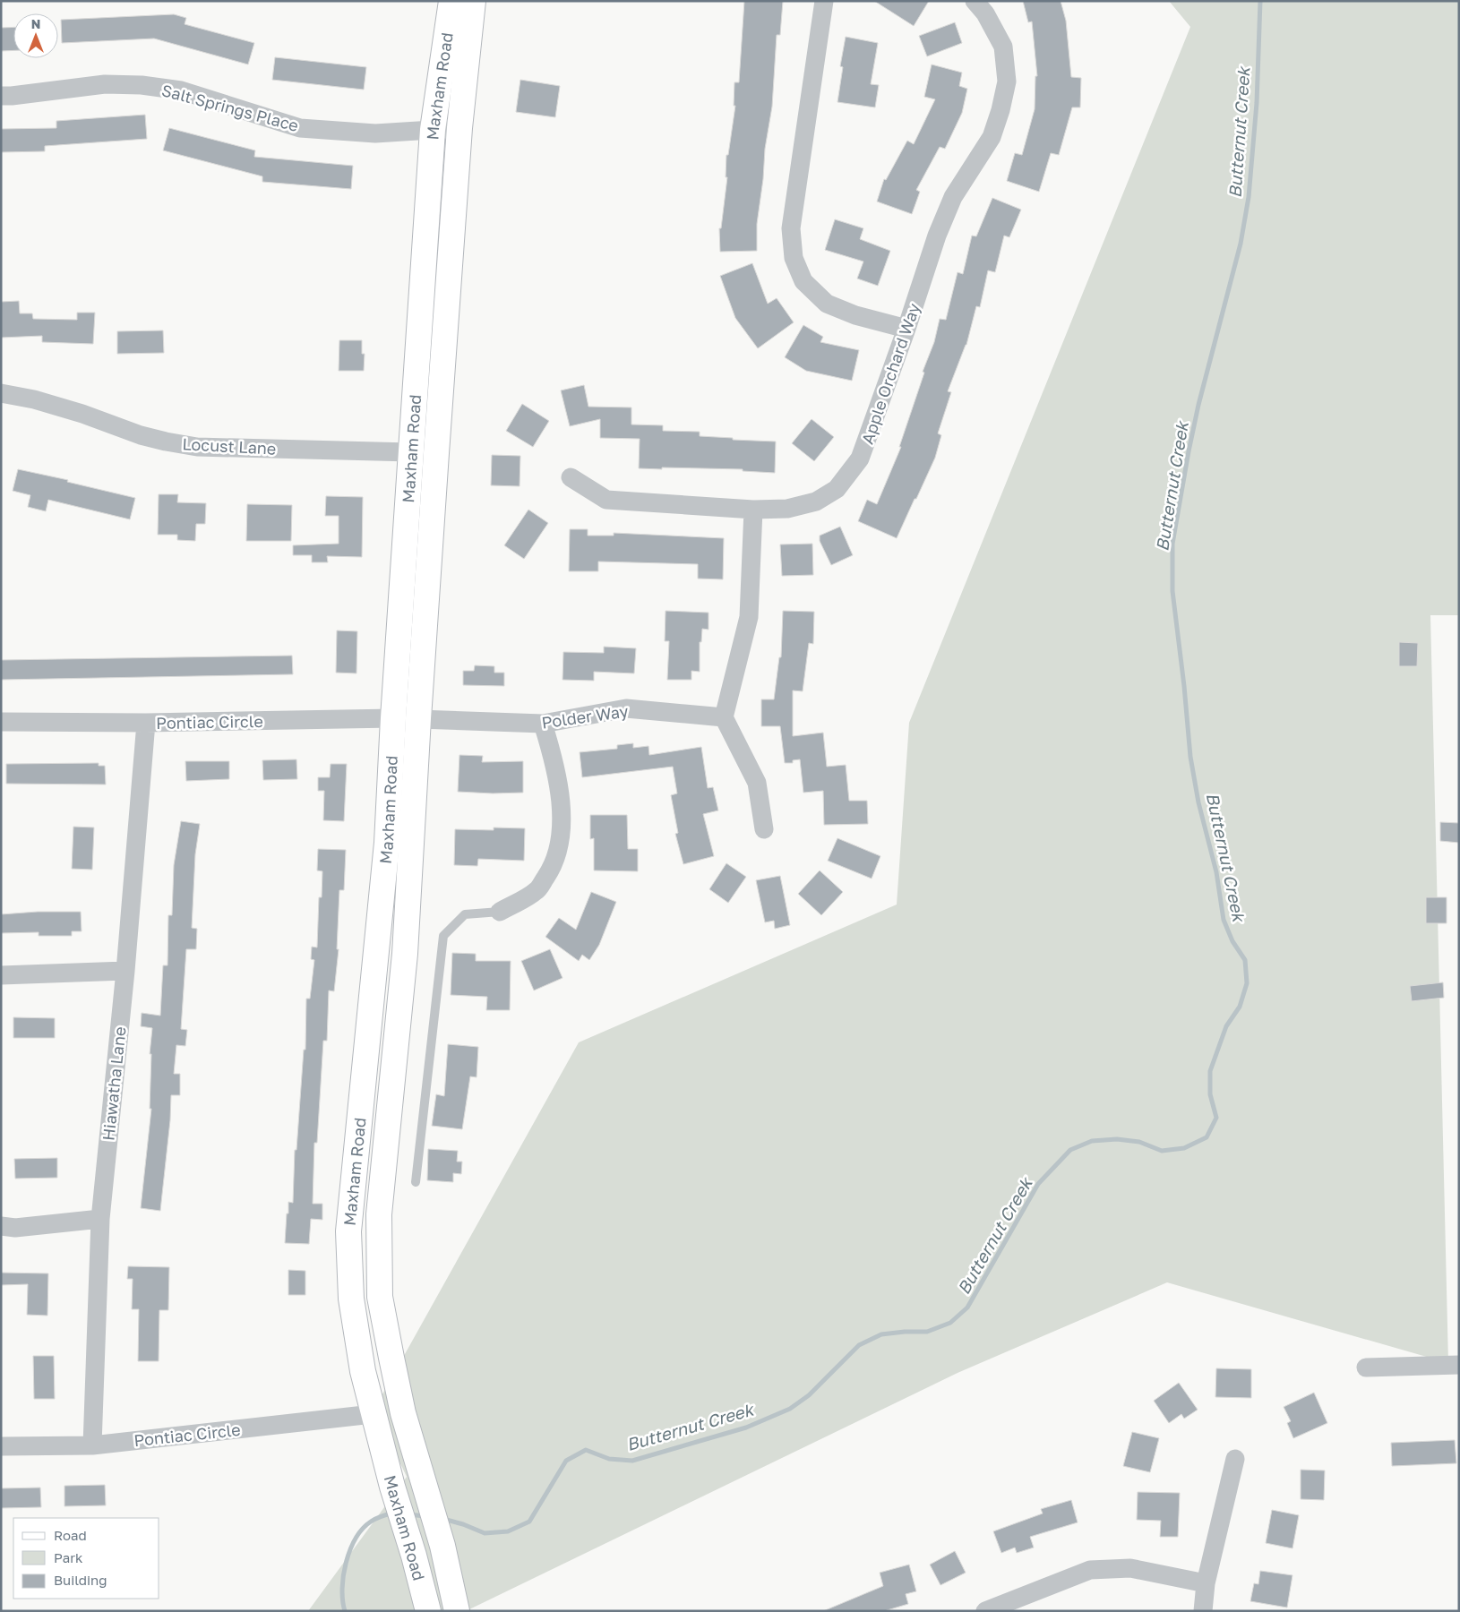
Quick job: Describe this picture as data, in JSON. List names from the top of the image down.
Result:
{
  "streets": {
    "main road": ["Maxham Road"],
    "street": [
      "Salt Springs Place",
      "Apple Orchard Way",
      "Locust Lane",
      "Polder Way",
      "Pontiac Circle",
      "Hiawatha Lane"
    ]
  },
  "crossings": [
    ["Maxham Road", "Salt Springs Place"],
    ["Maxham Road", "Locust Lane"],
    ["Maxham Road", "Polder Way"],
    ["Maxham Road", "Pontiac Circle"],
    ["Polder Way", "Pontiac Circle"],
    ["Pontiac Circle", "Hiawatha Lane"]
  ],
  "water": ["Butternut Creek"],
  "legend": ["Road", "Park", "Building"],
  "north": "top"
}
